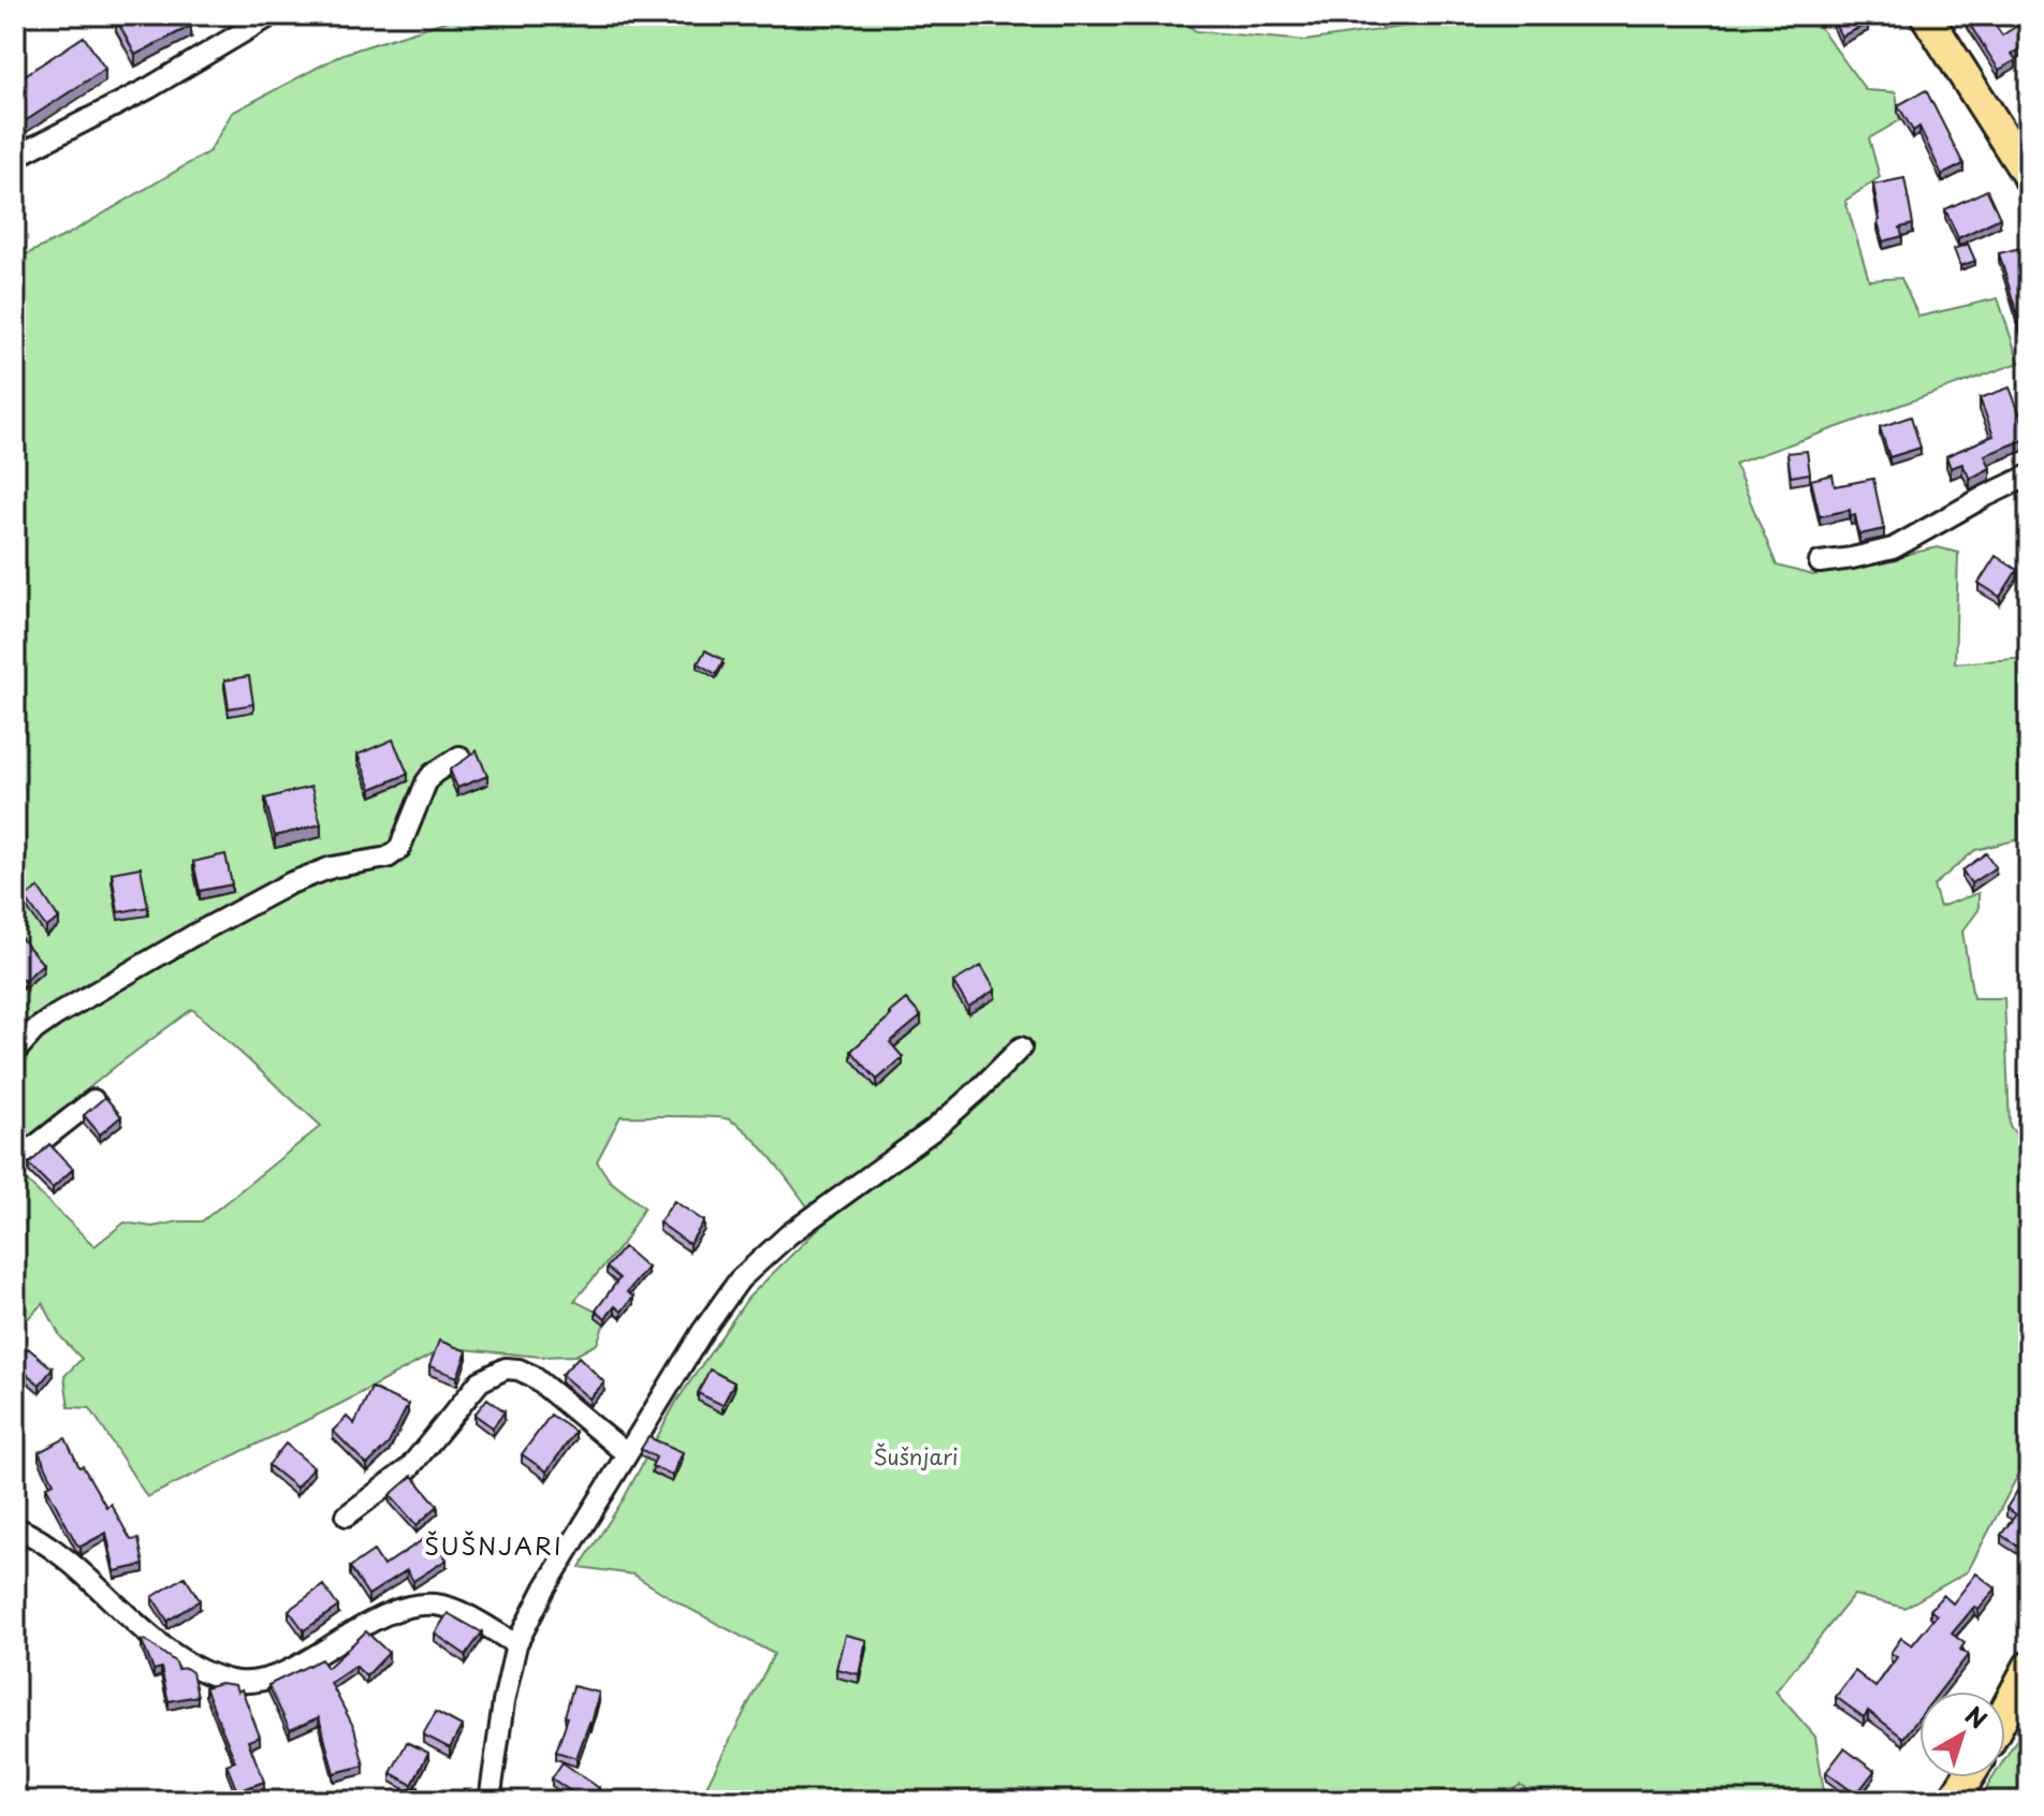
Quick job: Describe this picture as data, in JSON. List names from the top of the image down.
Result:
{
  "districts": ["ŠUŠNJARI"],
  "parks": ["Šušnjari"],
  "north": "top right"
}
